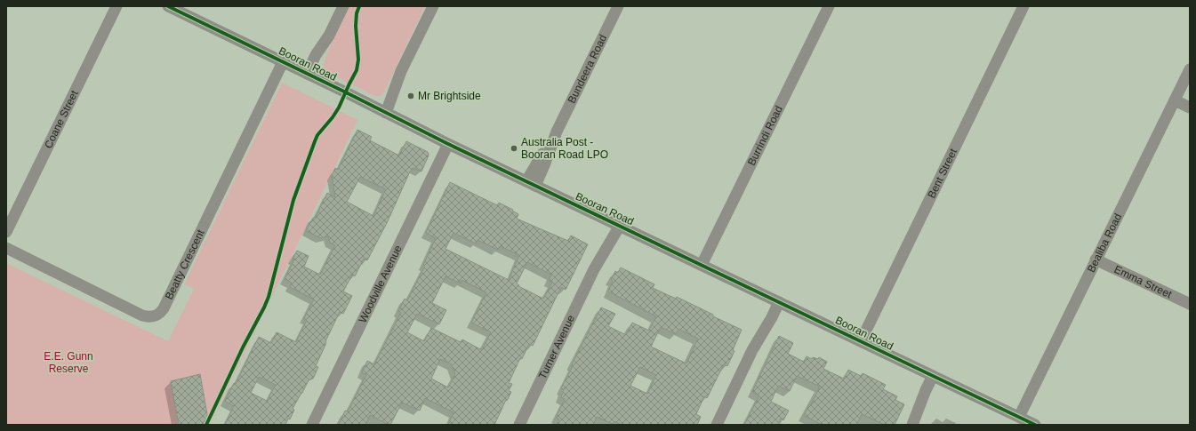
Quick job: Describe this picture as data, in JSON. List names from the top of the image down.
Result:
{
  "streets": {
    "street": [
      "Booran Road",
      "Bundeera Road",
      "Coane Street",
      "Burrindi Road",
      "Bent Street",
      "Bealiba Road",
      "Beatty Crescent",
      "Emma Street",
      "Woodville Avenue",
      "Turner Avenue"
    ]
  },
  "crossings": [
    ["Booran Road", "Bundeera Road"],
    ["Booran Road", "Burrindi Road"],
    ["Booran Road", "Bent Street"],
    ["Booran Road", "Bealiba Road"],
    ["Booran Road", "Beatty Crescent"],
    ["Booran Road", "Woodville Avenue"],
    ["Booran Road", "Turner Avenue"],
    ["Bealiba Road", "Emma Street"]
  ],
  "parks": ["E.E. Gunn Reserve"],
  "places": ["Mr Brightside", "Australia Post - Booran Road LPO"]
}
